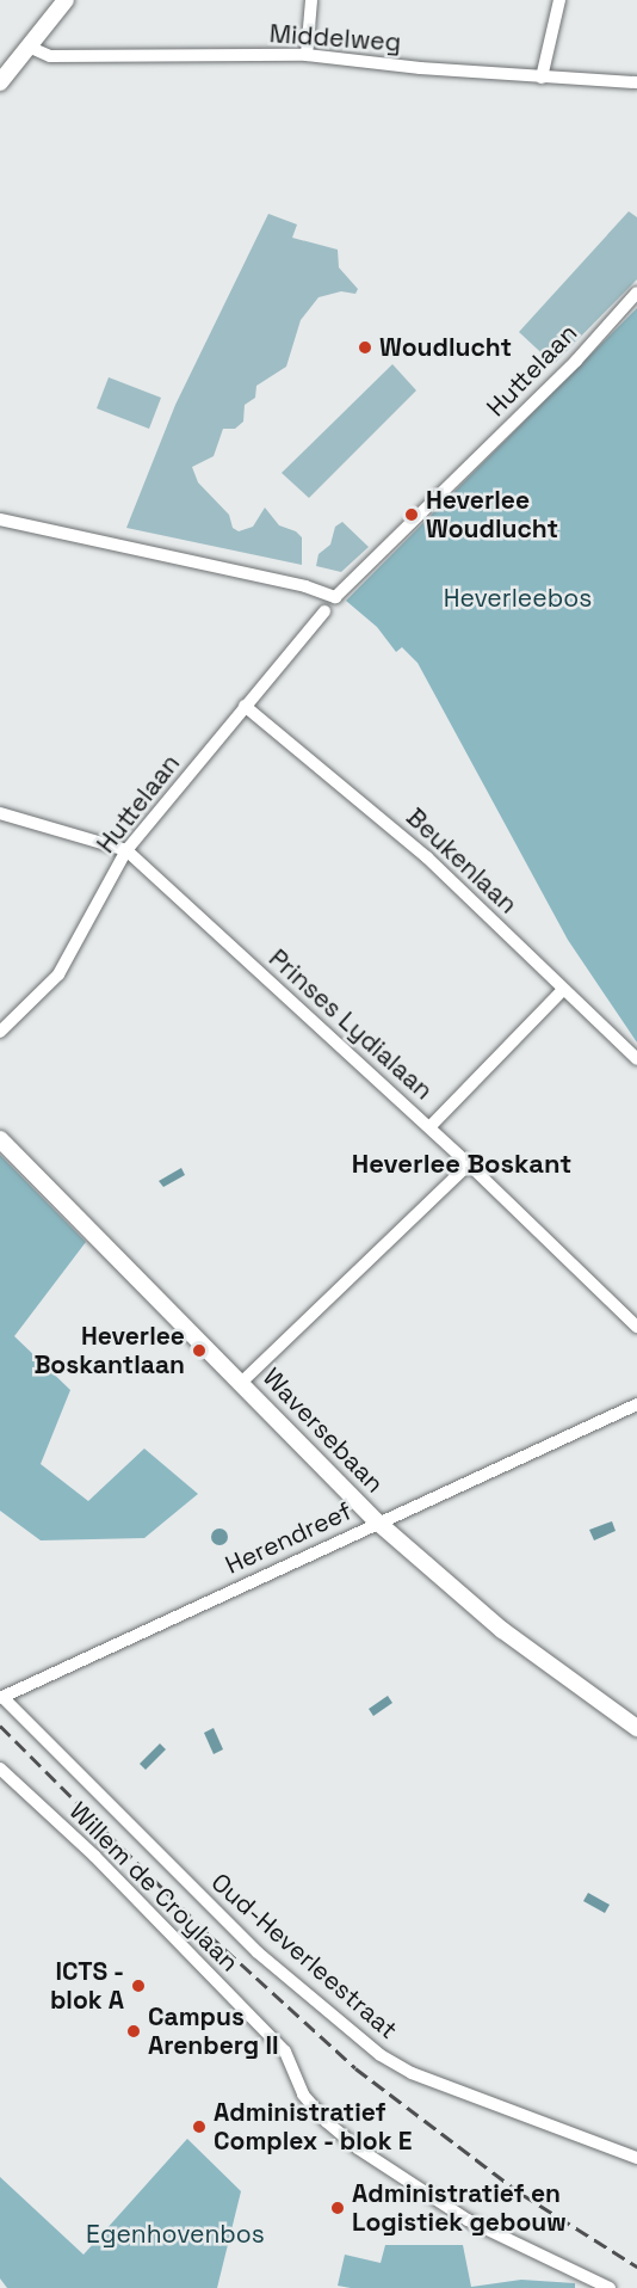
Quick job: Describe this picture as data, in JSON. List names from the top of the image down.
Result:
{
  "streets": {
    "street": [
      "Middelweg",
      "Huttelaan",
      "Beukenlaan",
      "Prinses Lydialaan",
      "Waversebaan",
      "Herendreef",
      "Willem de Croylaan",
      "Oud-Heverleestraat"
    ]
  },
  "crossings": [
    ["Huttelaan", "Beukenlaan"],
    ["Huttelaan", "Prinses Lydialaan"],
    ["Waversebaan", "Herendreef"],
    ["Herendreef", "Oud-Heverleestraat"]
  ],
  "districts": ["Heverlee Boskant"],
  "parks": ["Heverleebos", "Egenhovenbos"],
  "places": [
    "Woudlucht",
    "Heverlee Woudlucht",
    "Heverlee Boskantlaan",
    "ICTS - blok A",
    "Campus Arenberg II",
    "Administratief Complex - blok E",
    "Administratief en Logistiek gebouw"
  ]
}
